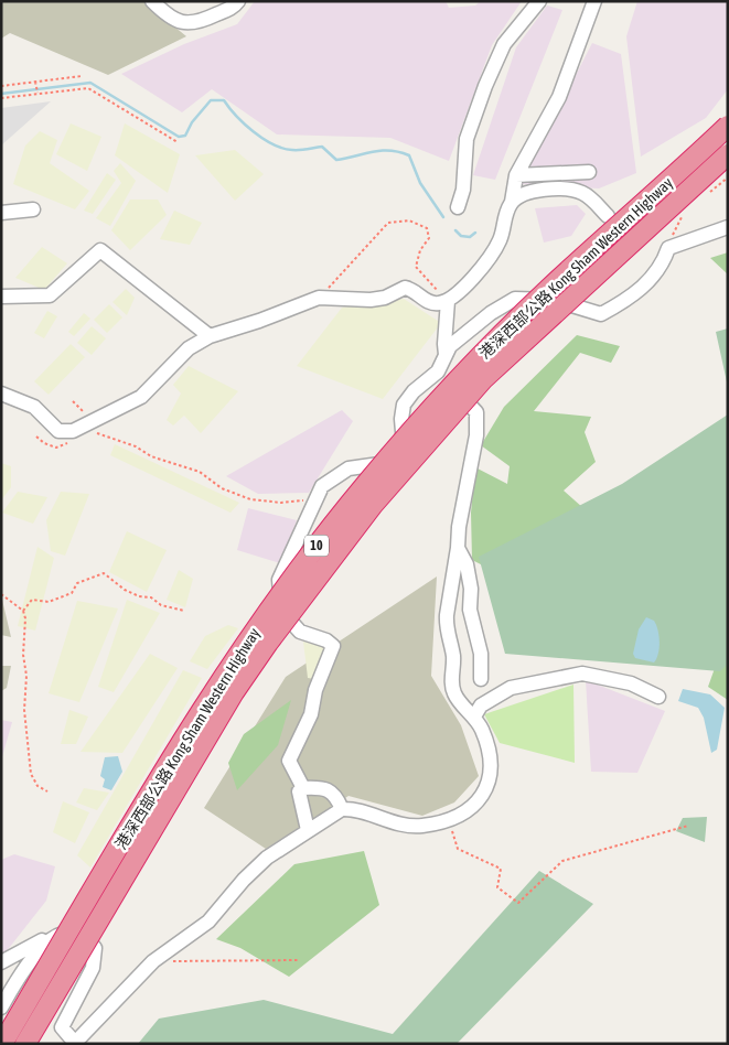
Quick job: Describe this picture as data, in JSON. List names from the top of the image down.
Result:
{
  "streets": {
    "highway": ["港深西部公路 Kong Sham Western Highway", "10"]
  }
}
